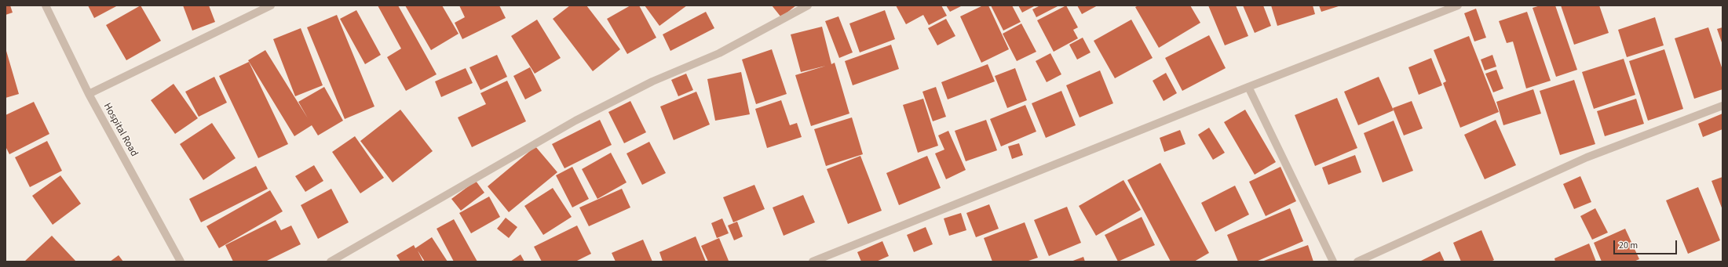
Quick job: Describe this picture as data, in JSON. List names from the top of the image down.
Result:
{
  "streets": {
    "street": ["Hospital Road"]
  },
  "scale_bar": "20 m"
}
